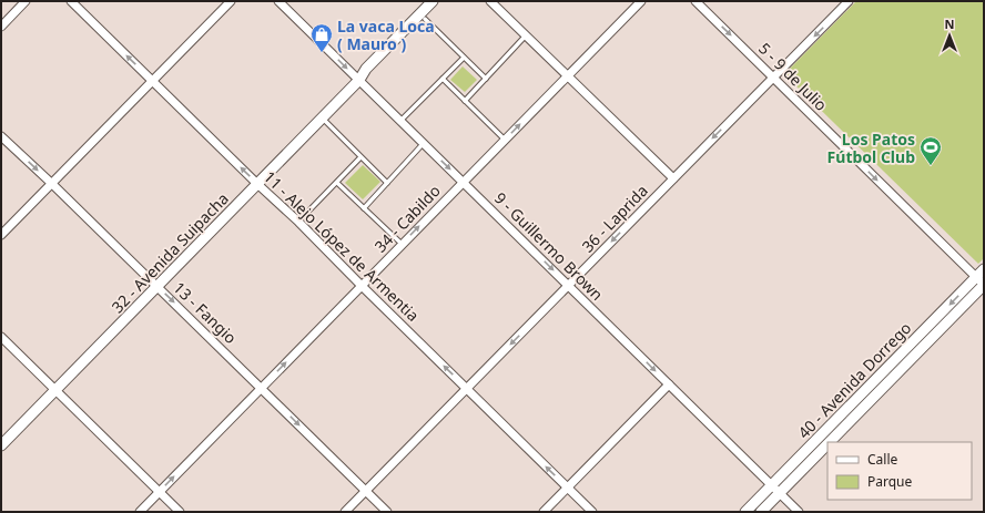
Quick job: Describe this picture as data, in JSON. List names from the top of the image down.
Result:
{
  "streets": {
    "street": [
      "5 - 9 de Julio",
      "34 - Cabildo",
      "36 - Laprida",
      "11 - Alejo López de Armentia",
      "9 - Guillermo Brown",
      "32 - Avenida Suipacha",
      "13 - Fangio",
      "40 - Avenida Dorrego"
    ]
  },
  "crossings": [
    ["5 - 9 de Julio", "36 - Laprida"],
    ["5 - 9 de Julio", "40 - Avenida Dorrego"],
    ["34 - Cabildo", "11 - Alejo López de Armentia"],
    ["34 - Cabildo", "9 - Guillermo Brown"],
    ["34 - Cabildo", "13 - Fangio"],
    ["36 - Laprida", "11 - Alejo López de Armentia"],
    ["36 - Laprida", "9 - Guillermo Brown"],
    ["36 - Laprida", "13 - Fangio"],
    ["11 - Alejo López de Armentia", "32 - Avenida Suipacha"],
    ["9 - Guillermo Brown", "32 - Avenida Suipacha"],
    ["9 - Guillermo Brown", "40 - Avenida Dorrego"],
    ["32 - Avenida Suipacha", "13 - Fangio"]
  ],
  "one_way": [
    "5 - 9 de Julio",
    "34 - Cabildo",
    "36 - Laprida",
    "11 - Alejo López de Armentia",
    "9 - Guillermo Brown",
    "13 - Fangio"
  ],
  "places": {
    "shop": ["La vaca Loca ( Mauro )"],
    "sports": ["Los Patos Fútbol Club"]
  },
  "legend": ["Calle", "Parque"],
  "north": "top"
}
